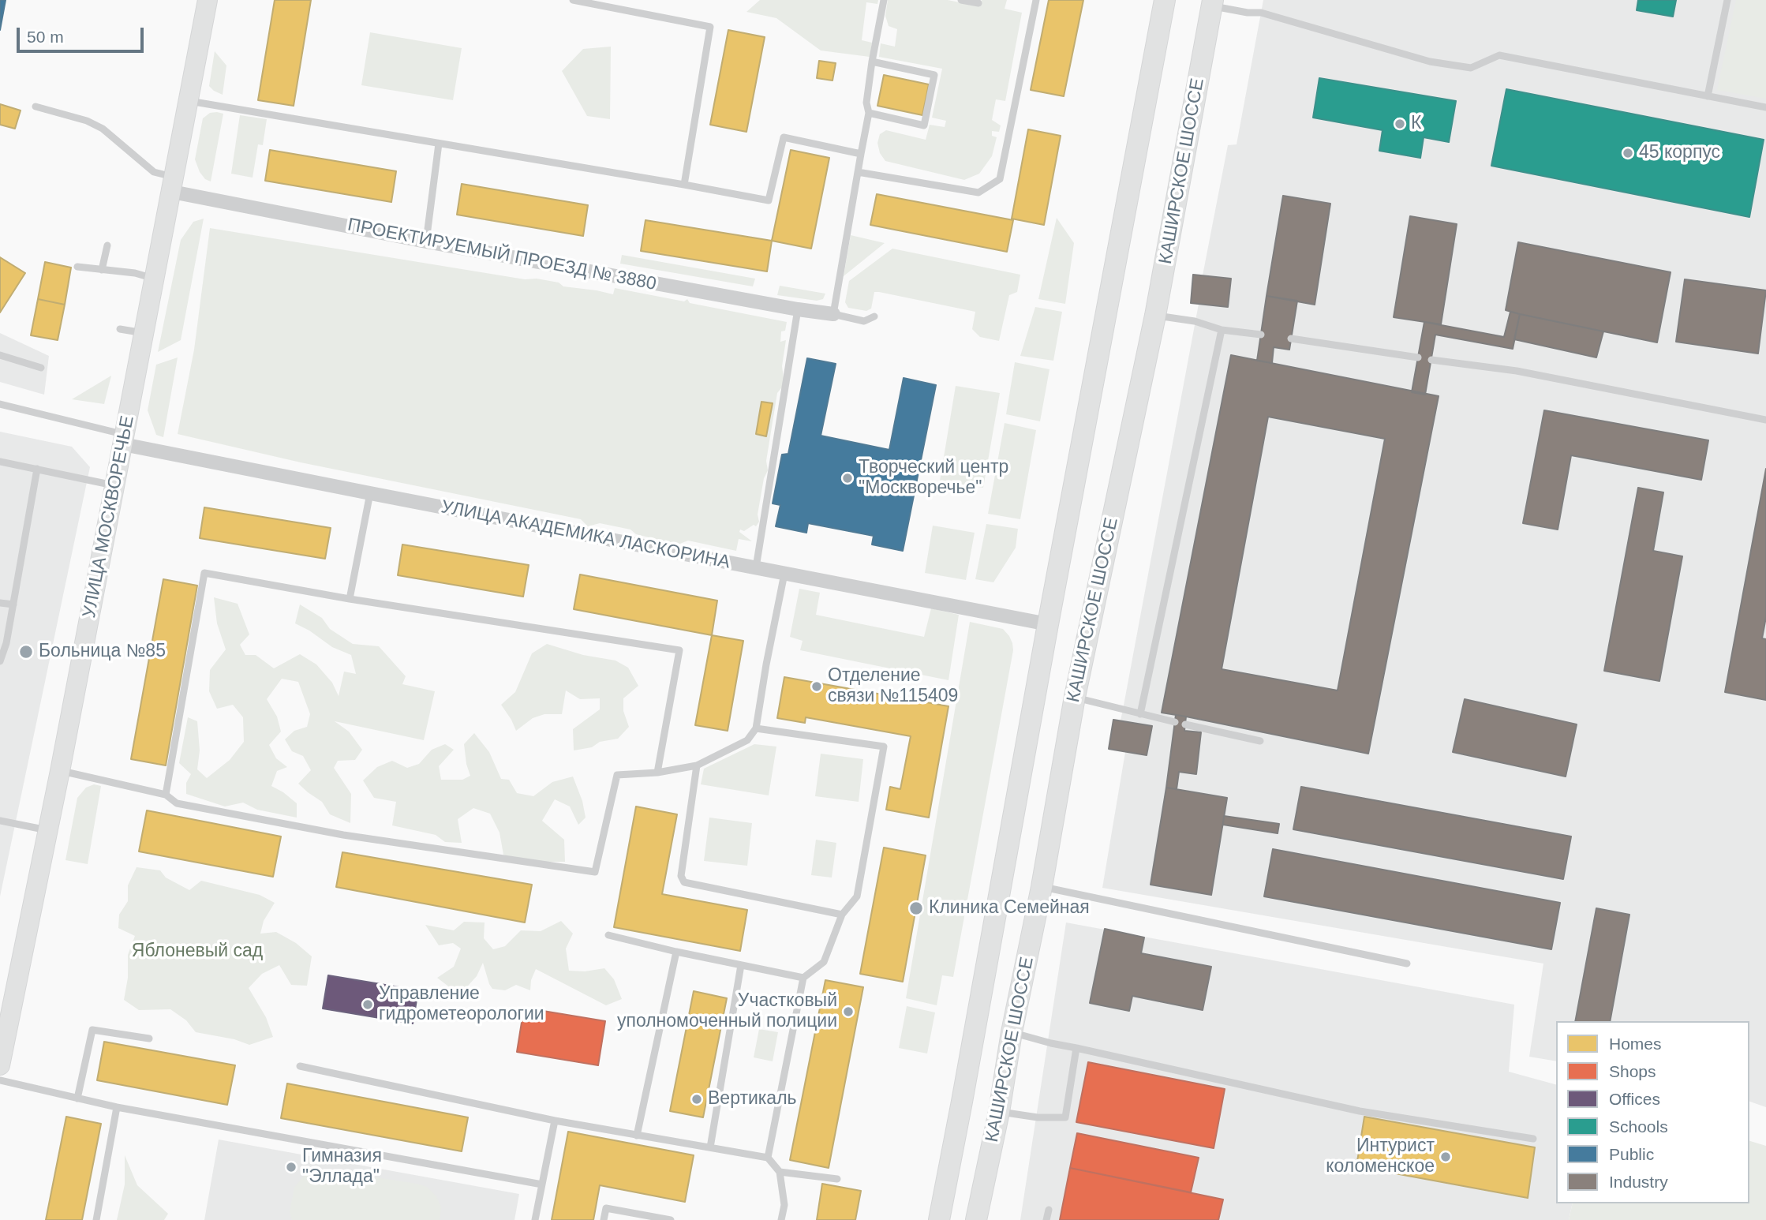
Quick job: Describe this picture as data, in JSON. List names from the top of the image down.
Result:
{
  "streets": {
    "main road": ["КАШИРСКОЕ ШОССЕ", "УЛИЦА МОСКВОРЕЧЬЕ"],
    "street": ["ПРОЕКТИРУЕМЫЙ ПРОЕЗД № 3880", "УЛИЦА АКАДЕМИКА ЛАСКОРИНА"]
  },
  "crossings": [
    ["КАШИРСКОЕ ШОССЕ", "УЛИЦА АКАДЕМИКА ЛАСКОРИНА"],
    ["ПРОЕКТИРУЕМЫЙ ПРОЕЗД № 3880", "УЛИЦА МОСКВОРЕЧЬЕ"],
    ["УЛИЦА МОСКВОРЕЧЬЕ", "УЛИЦА АКАДЕМИКА ЛАСКОРИНА"]
  ],
  "parks": ["Яблоневый сад"],
  "places": [
    "К",
    "45 корпус",
    "Творческий центр \"Москворечье\"",
    "Больница №85",
    "Отделение связи №115409",
    "Клиника Семейная",
    "Управление гидрометеорологии",
    "Участковый уполномоченный полиции",
    "Вертикаль",
    "Интурист коломенское",
    "Гимназия \"Эллада\""
  ],
  "legend": [
    "Homes",
    "Shops",
    "Offices",
    "Schools",
    "Public",
    "Industry"
  ],
  "scale_bar": "50 m"
}
